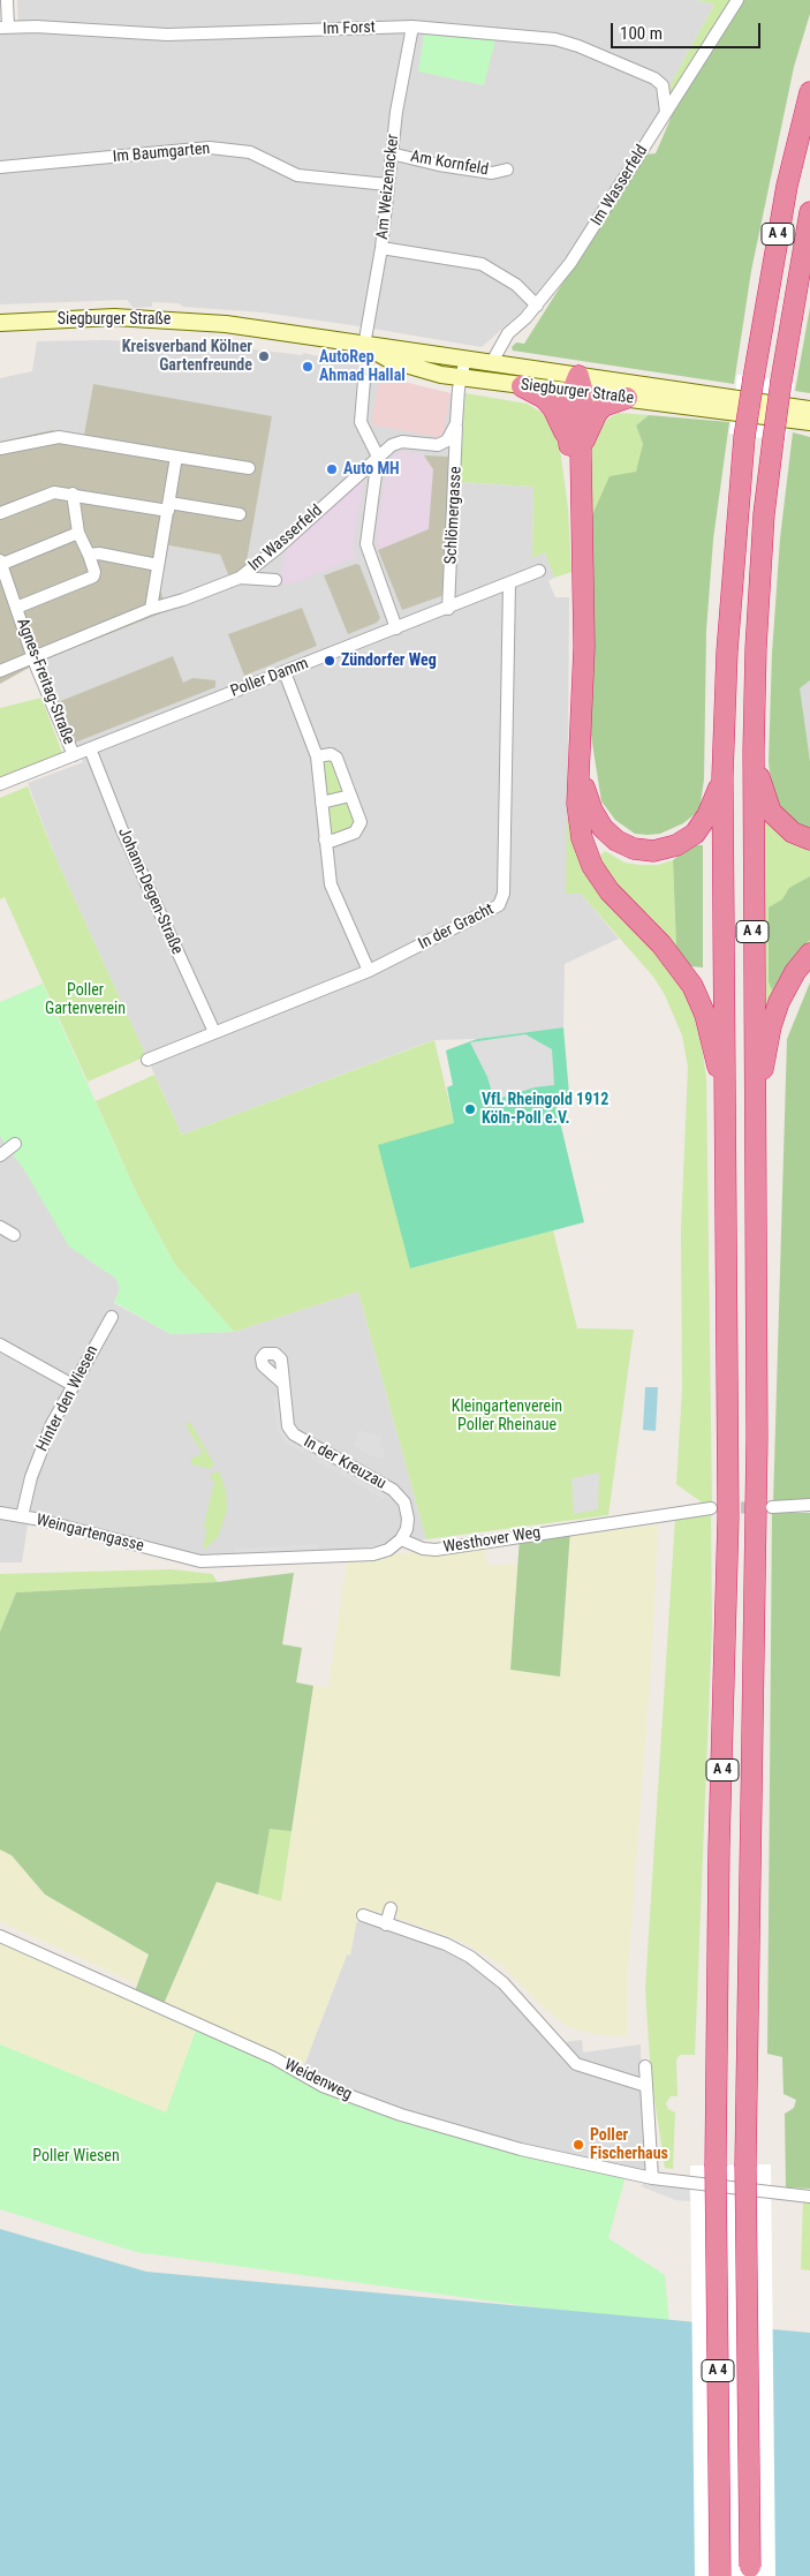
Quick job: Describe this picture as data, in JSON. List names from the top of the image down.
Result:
{
  "streets": {
    "highway": ["A 4"],
    "main road": ["Siegburger Straße"],
    "street": [
      "Im Forst",
      "Im Baumgarten",
      "Am Kornfeld",
      "Im Wasserfeld",
      "Am Weizenacker",
      "Schlömergasse",
      "Poller Damm",
      "Agnes-Freitag-Straße",
      "Johann-Degen-Straße",
      "In der Gracht",
      "Hinter den Wiesen",
      "In der Kreuzau",
      "Weingartengasse",
      "Westhover Weg",
      "Weidenweg"
    ]
  },
  "crossings": [
    ["Im Forst", "Im Wasserfeld"],
    ["Im Forst", "Am Weizenacker"],
    ["Im Baumgarten", "Am Weizenacker"],
    ["Am Kornfeld", "Am Weizenacker"],
    ["Im Wasserfeld", "Siegburger Straße"],
    ["Im Wasserfeld", "Schlömergasse"],
    ["Im Wasserfeld", "Agnes-Freitag-Straße"],
    ["Am Weizenacker", "Siegburger Straße"],
    ["Schlömergasse", "Poller Damm"],
    ["Poller Damm", "Agnes-Freitag-Straße"],
    ["Poller Damm", "Johann-Degen-Straße"],
    ["Poller Damm", "In der Gracht"],
    ["Johann-Degen-Straße", "In der Gracht"],
    ["Hinter den Wiesen", "Weingartengasse"],
    ["In der Kreuzau", "Weingartengasse"],
    ["In der Kreuzau", "Westhover Weg"],
    ["Weingartengasse", "Westhover Weg"]
  ],
  "parks": ["Poller Gartenverein", "Kleingartenverein Poller Rheinaue", "Poller Wiesen"],
  "places": [
    "Kreisverband Kölner Gartenfreunde",
    "AutoRep Ahmad Hallal",
    "Auto MH",
    "Zündorfer Weg",
    "VfL Rheingold 1912 Köln-Poll e.V.",
    "Poller Fischerhaus"
  ],
  "scale_bar": "100 m"
}
